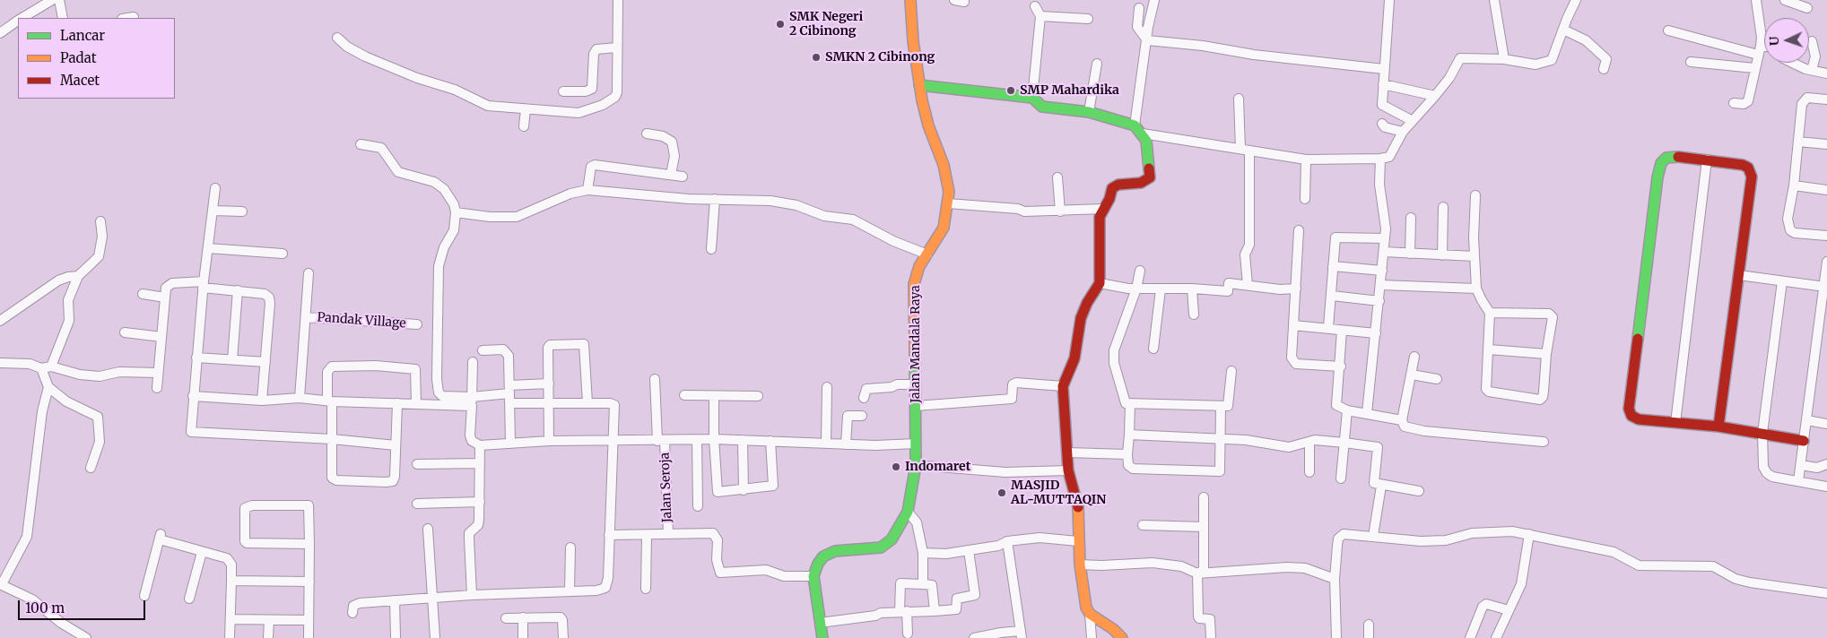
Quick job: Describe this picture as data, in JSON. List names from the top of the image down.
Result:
{
  "streets": {
    "street": ["Pandak Village", "Jalan Mandala Raya", "Jalan Seroja"]
  },
  "places": [
    "SMK Negeri 2 Cibinong",
    "SMKN 2 Cibinong",
    "SMP Mahardika",
    "Indomaret",
    "MASJID AL-MUTTAQIN"
  ],
  "legend": ["Lancar", "Padat", "Macet"],
  "scale_bar": "100 m",
  "north": "left"
}
